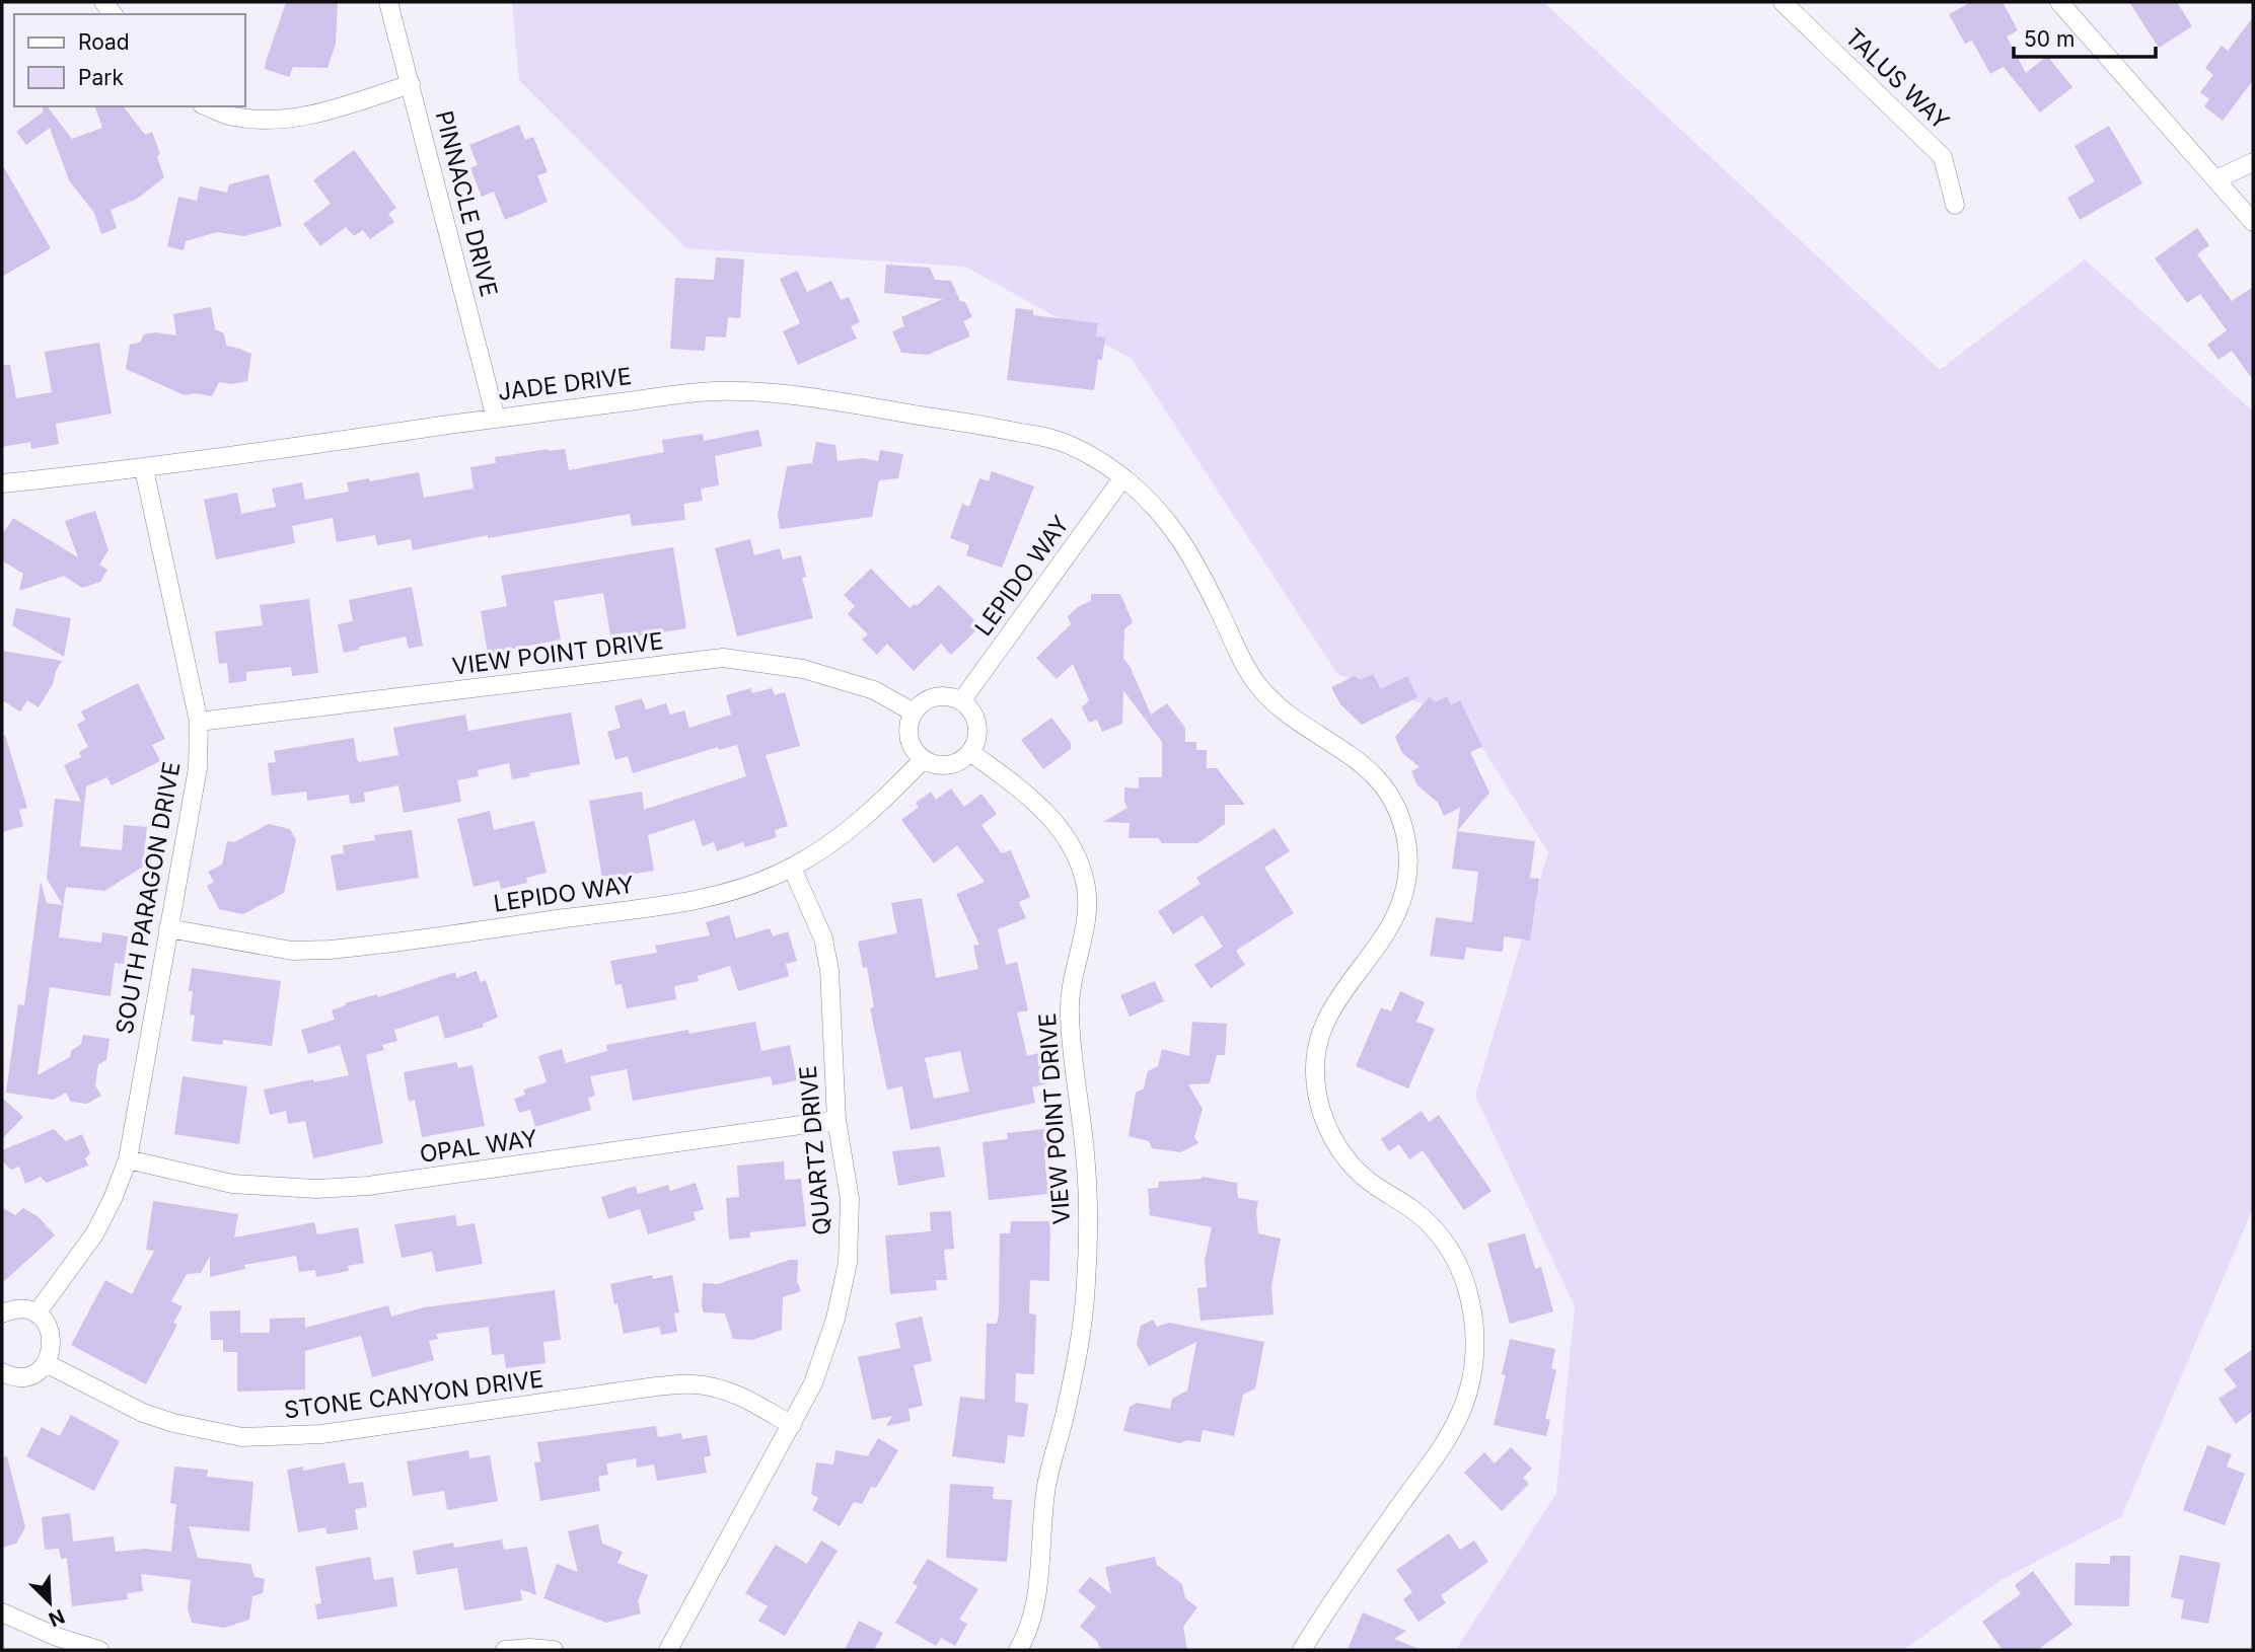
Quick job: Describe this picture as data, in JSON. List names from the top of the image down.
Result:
{
  "streets": {
    "street": [
      "TALUS WAY",
      "PINNACLE DRIVE",
      "JADE DRIVE",
      "LEPIDO WAY",
      "VIEW POINT DRIVE",
      "SOUTH PARAGON DRIVE",
      "OPAL WAY",
      "QUARTZ DRIVE",
      "STONE CANYON DRIVE"
    ]
  },
  "crossings": [
    ["PINNACLE DRIVE", "JADE DRIVE"],
    ["JADE DRIVE", "LEPIDO WAY"],
    ["JADE DRIVE", "SOUTH PARAGON DRIVE"],
    ["LEPIDO WAY", "VIEW POINT DRIVE"],
    ["LEPIDO WAY", "SOUTH PARAGON DRIVE"],
    ["LEPIDO WAY", "QUARTZ DRIVE"],
    ["VIEW POINT DRIVE", "SOUTH PARAGON DRIVE"],
    ["SOUTH PARAGON DRIVE", "OPAL WAY"],
    ["OPAL WAY", "QUARTZ DRIVE"],
    ["QUARTZ DRIVE", "STONE CANYON DRIVE"]
  ],
  "legend": ["Road", "Park"],
  "scale_bar": "50 m",
  "north": "bottom right"
}
